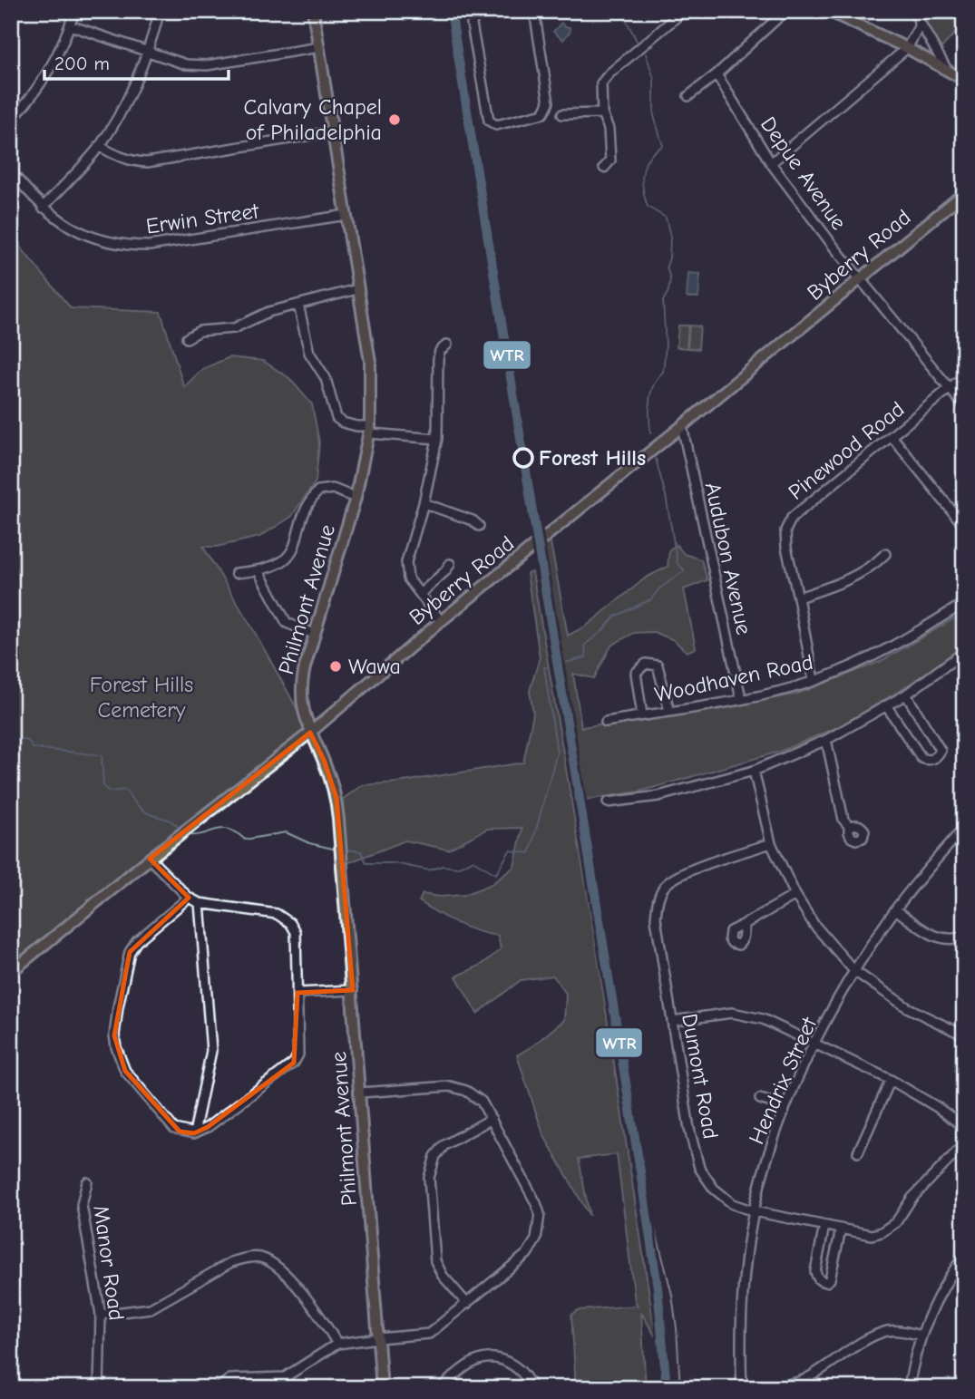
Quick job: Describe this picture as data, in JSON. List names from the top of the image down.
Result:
{
  "streets": {
    "main road": ["Byberry Road", "Philmont Avenue"],
    "street": [
      "Depue Avenue",
      "Erwin Street",
      "Pinewood Road",
      "Audubon Avenue",
      "Woodhaven Road",
      "Dumont Road",
      "Hendrix Street",
      "Manor Road"
    ]
  },
  "crossings": [
    ["Depue Avenue", "Byberry Road"],
    ["Depue Avenue", "Pinewood Road"],
    ["Erwin Street", "Philmont Avenue"],
    ["Byberry Road", "Audubon Avenue"],
    ["Byberry Road", "Philmont Avenue"],
    ["Pinewood Road", "Woodhaven Road"],
    ["Audubon Avenue", "Woodhaven Road"],
    ["Dumont Road", "Hendrix Street"]
  ],
  "parks": ["Forest Hills Cemetery"],
  "places": ["Calvary Chapel of Philadelphia", "Forest Hills", "Wawa"],
  "lines": ["transit line WTR"],
  "scale_bar": "200 m"
}
